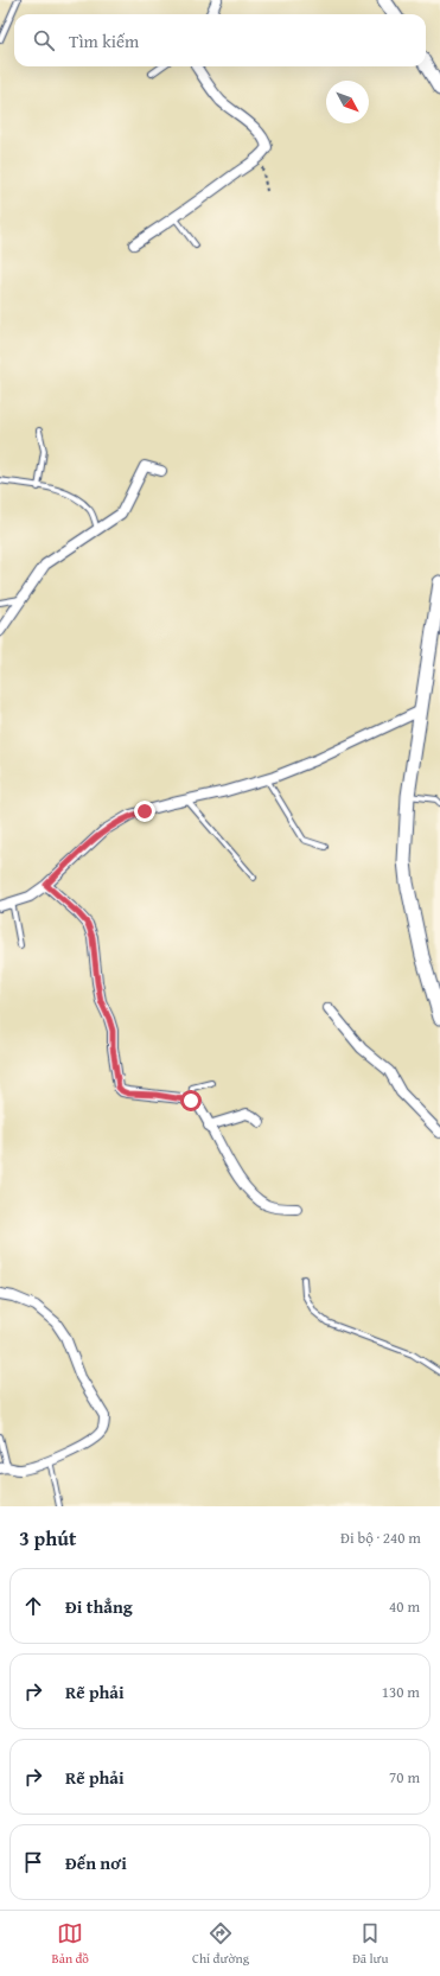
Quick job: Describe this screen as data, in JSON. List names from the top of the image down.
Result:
{
  "north": "bottom right",
  "page": {
    "search": "Tìm kiếm",
    "heading": ["3 phút", "Đi bộ · 240 m"],
    "list": [
      ["Đi thẳng", "40 m"],
      ["Rẽ phải", "130 m"],
      ["Rẽ phải", "70 m"],
      "Đến nơi"
    ],
    "nav": ["Bản đồ", "Chỉ đường", "Đã lưu"]
  }
}
